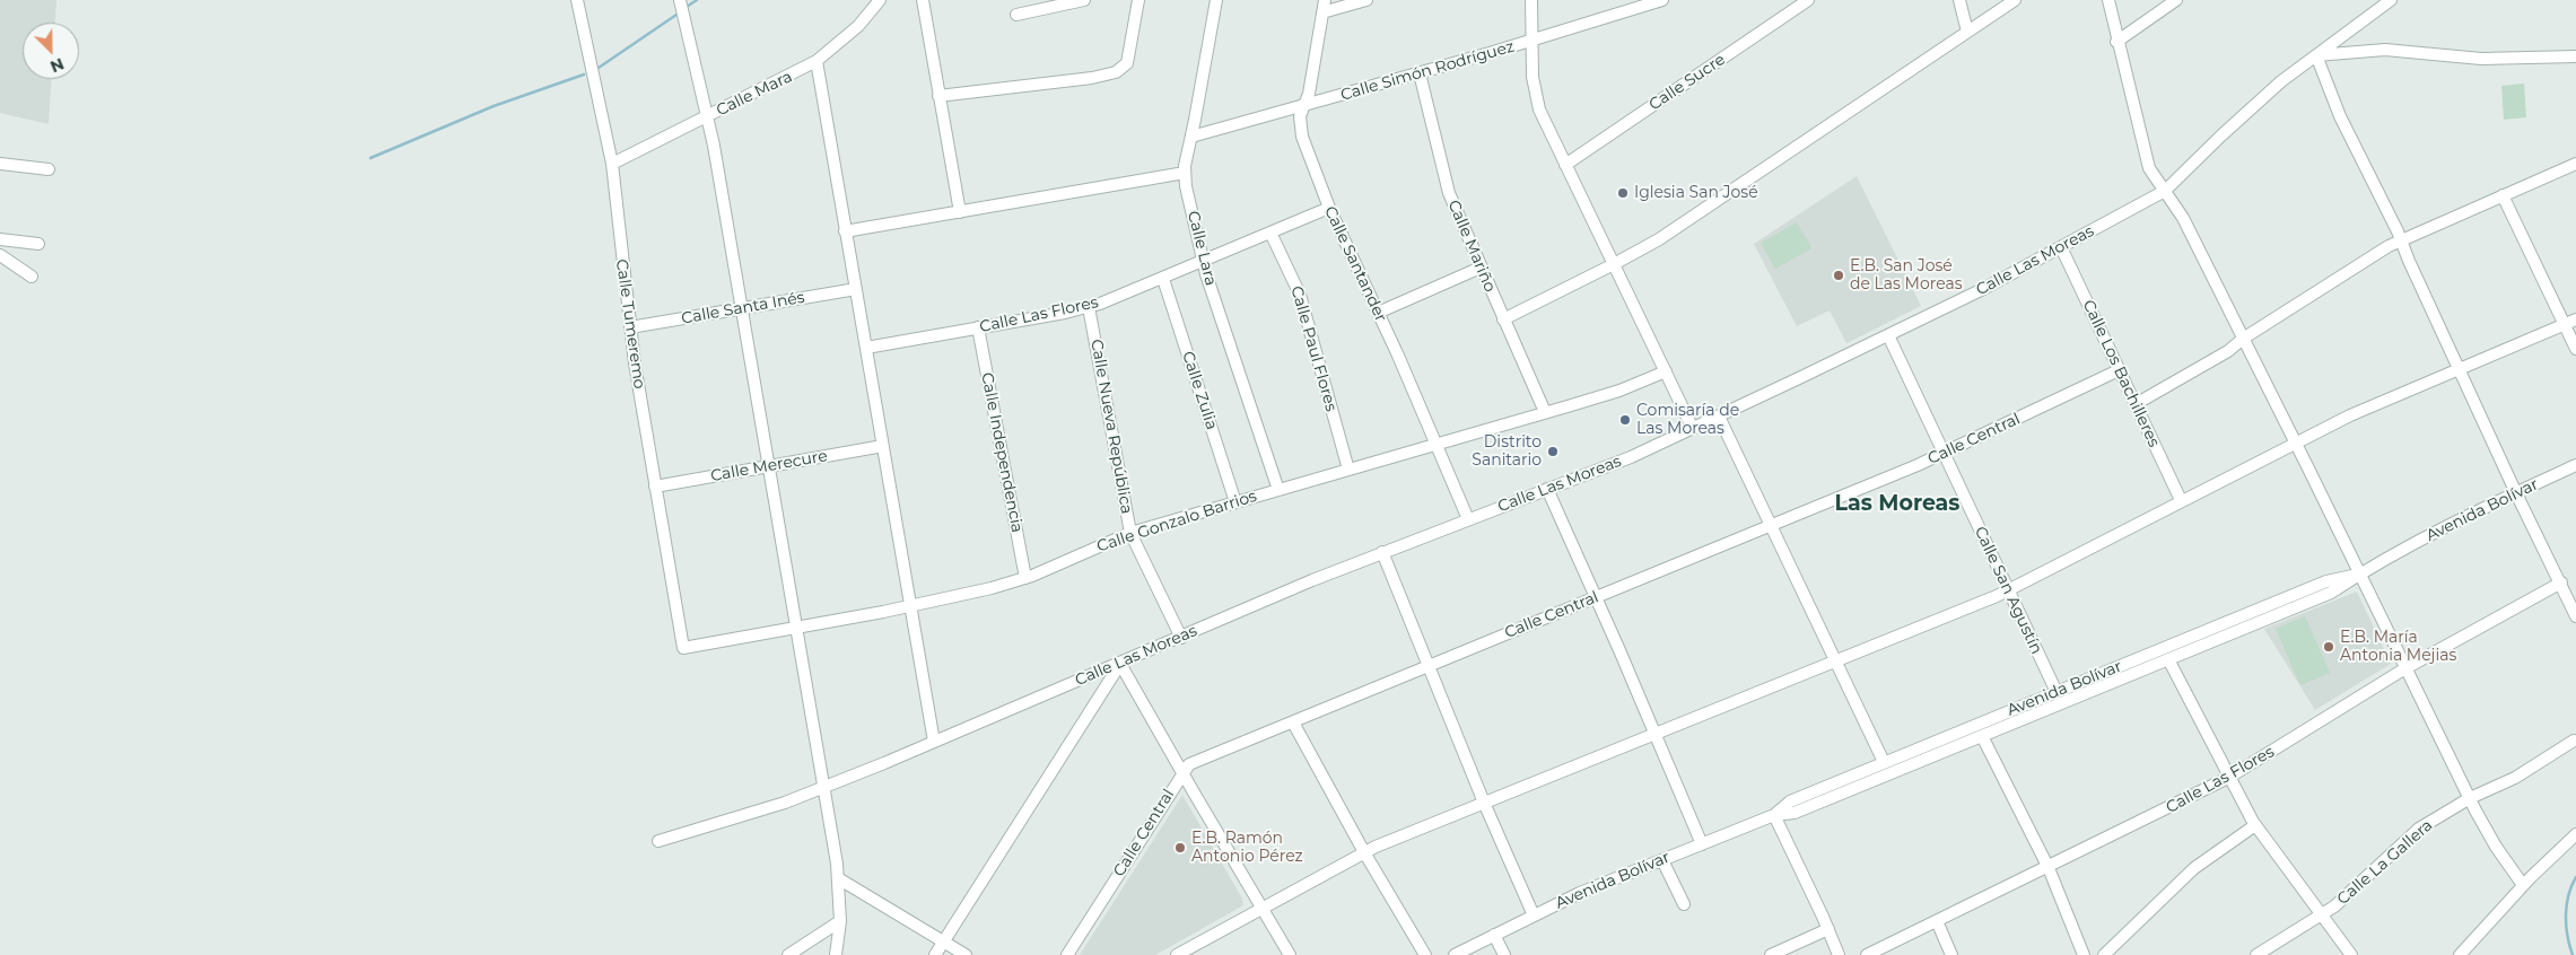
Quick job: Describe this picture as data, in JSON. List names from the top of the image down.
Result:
{
  "streets": {
    "street": [
      "Calle Simón Rodríguez",
      "Calle Sucre",
      "Calle Mara",
      "Calle Mariño",
      "Calle Lara",
      "Calle Las Moreas",
      "Calle Santander",
      "Calle Santa Inés",
      "Calle Las Flores",
      "Calle Tumeremo",
      "Calle Paul Flores",
      "Calle Los Bachilleres",
      "Calle Zulia",
      "Calle Nueva República",
      "Calle Central",
      "Calle Independencia",
      "Calle Merecure",
      "Avenida Bolívar",
      "Calle Gonzalo Barrios",
      "Calle San Agustín",
      "Calle La Gallera"
    ]
  },
  "crossings": [
    ["Calle Simón Rodríguez", "Calle Mariño"],
    ["Calle Simón Rodríguez", "Calle Lara"],
    ["Calle Simón Rodríguez", "Calle Santander"],
    ["Calle Mara", "Calle Tumeremo"],
    ["Calle Mariño", "Calle Gonzalo Barrios"],
    ["Calle Lara", "Calle Las Flores"],
    ["Calle Lara", "Calle Gonzalo Barrios"],
    ["Calle Las Moreas", "Calle Santander"],
    ["Calle Las Moreas", "Calle Los Bachilleres"],
    ["Calle Las Moreas", "Calle Nueva República"],
    ["Calle Las Moreas", "Calle San Agustín"],
    ["Calle Santander", "Calle Las Flores"],
    ["Calle Santander", "Calle Gonzalo Barrios"],
    ["Calle Santa Inés", "Calle Tumeremo"],
    ["Calle Las Flores", "Calle Paul Flores"],
    ["Calle Las Flores", "Calle Zulia"],
    ["Calle Las Flores", "Calle Nueva República"],
    ["Calle Las Flores", "Calle Independencia"],
    ["Calle Tumeremo", "Calle Merecure"],
    ["Calle Tumeremo", "Calle Gonzalo Barrios"],
    ["Calle Paul Flores", "Calle Gonzalo Barrios"],
    ["Calle Los Bachilleres", "Calle Central"],
    ["Calle Zulia", "Calle Gonzalo Barrios"],
    ["Calle Nueva República", "Calle Gonzalo Barrios"],
    ["Calle Central", "Calle San Agustín"],
    ["Calle Independencia", "Calle Gonzalo Barrios"],
    ["Avenida Bolívar", "Calle San Agustín"]
  ],
  "districts": ["Las Moreas"],
  "places": [
    "Iglesia San José",
    "E.B. San José de Las Moreas",
    "Comisaría de Las Moreas",
    "Distrito Sanitario",
    "E.B. María Antonia Mejias",
    "E.B. Ramón Antonio Pérez"
  ],
  "north": "bottom right"
}
